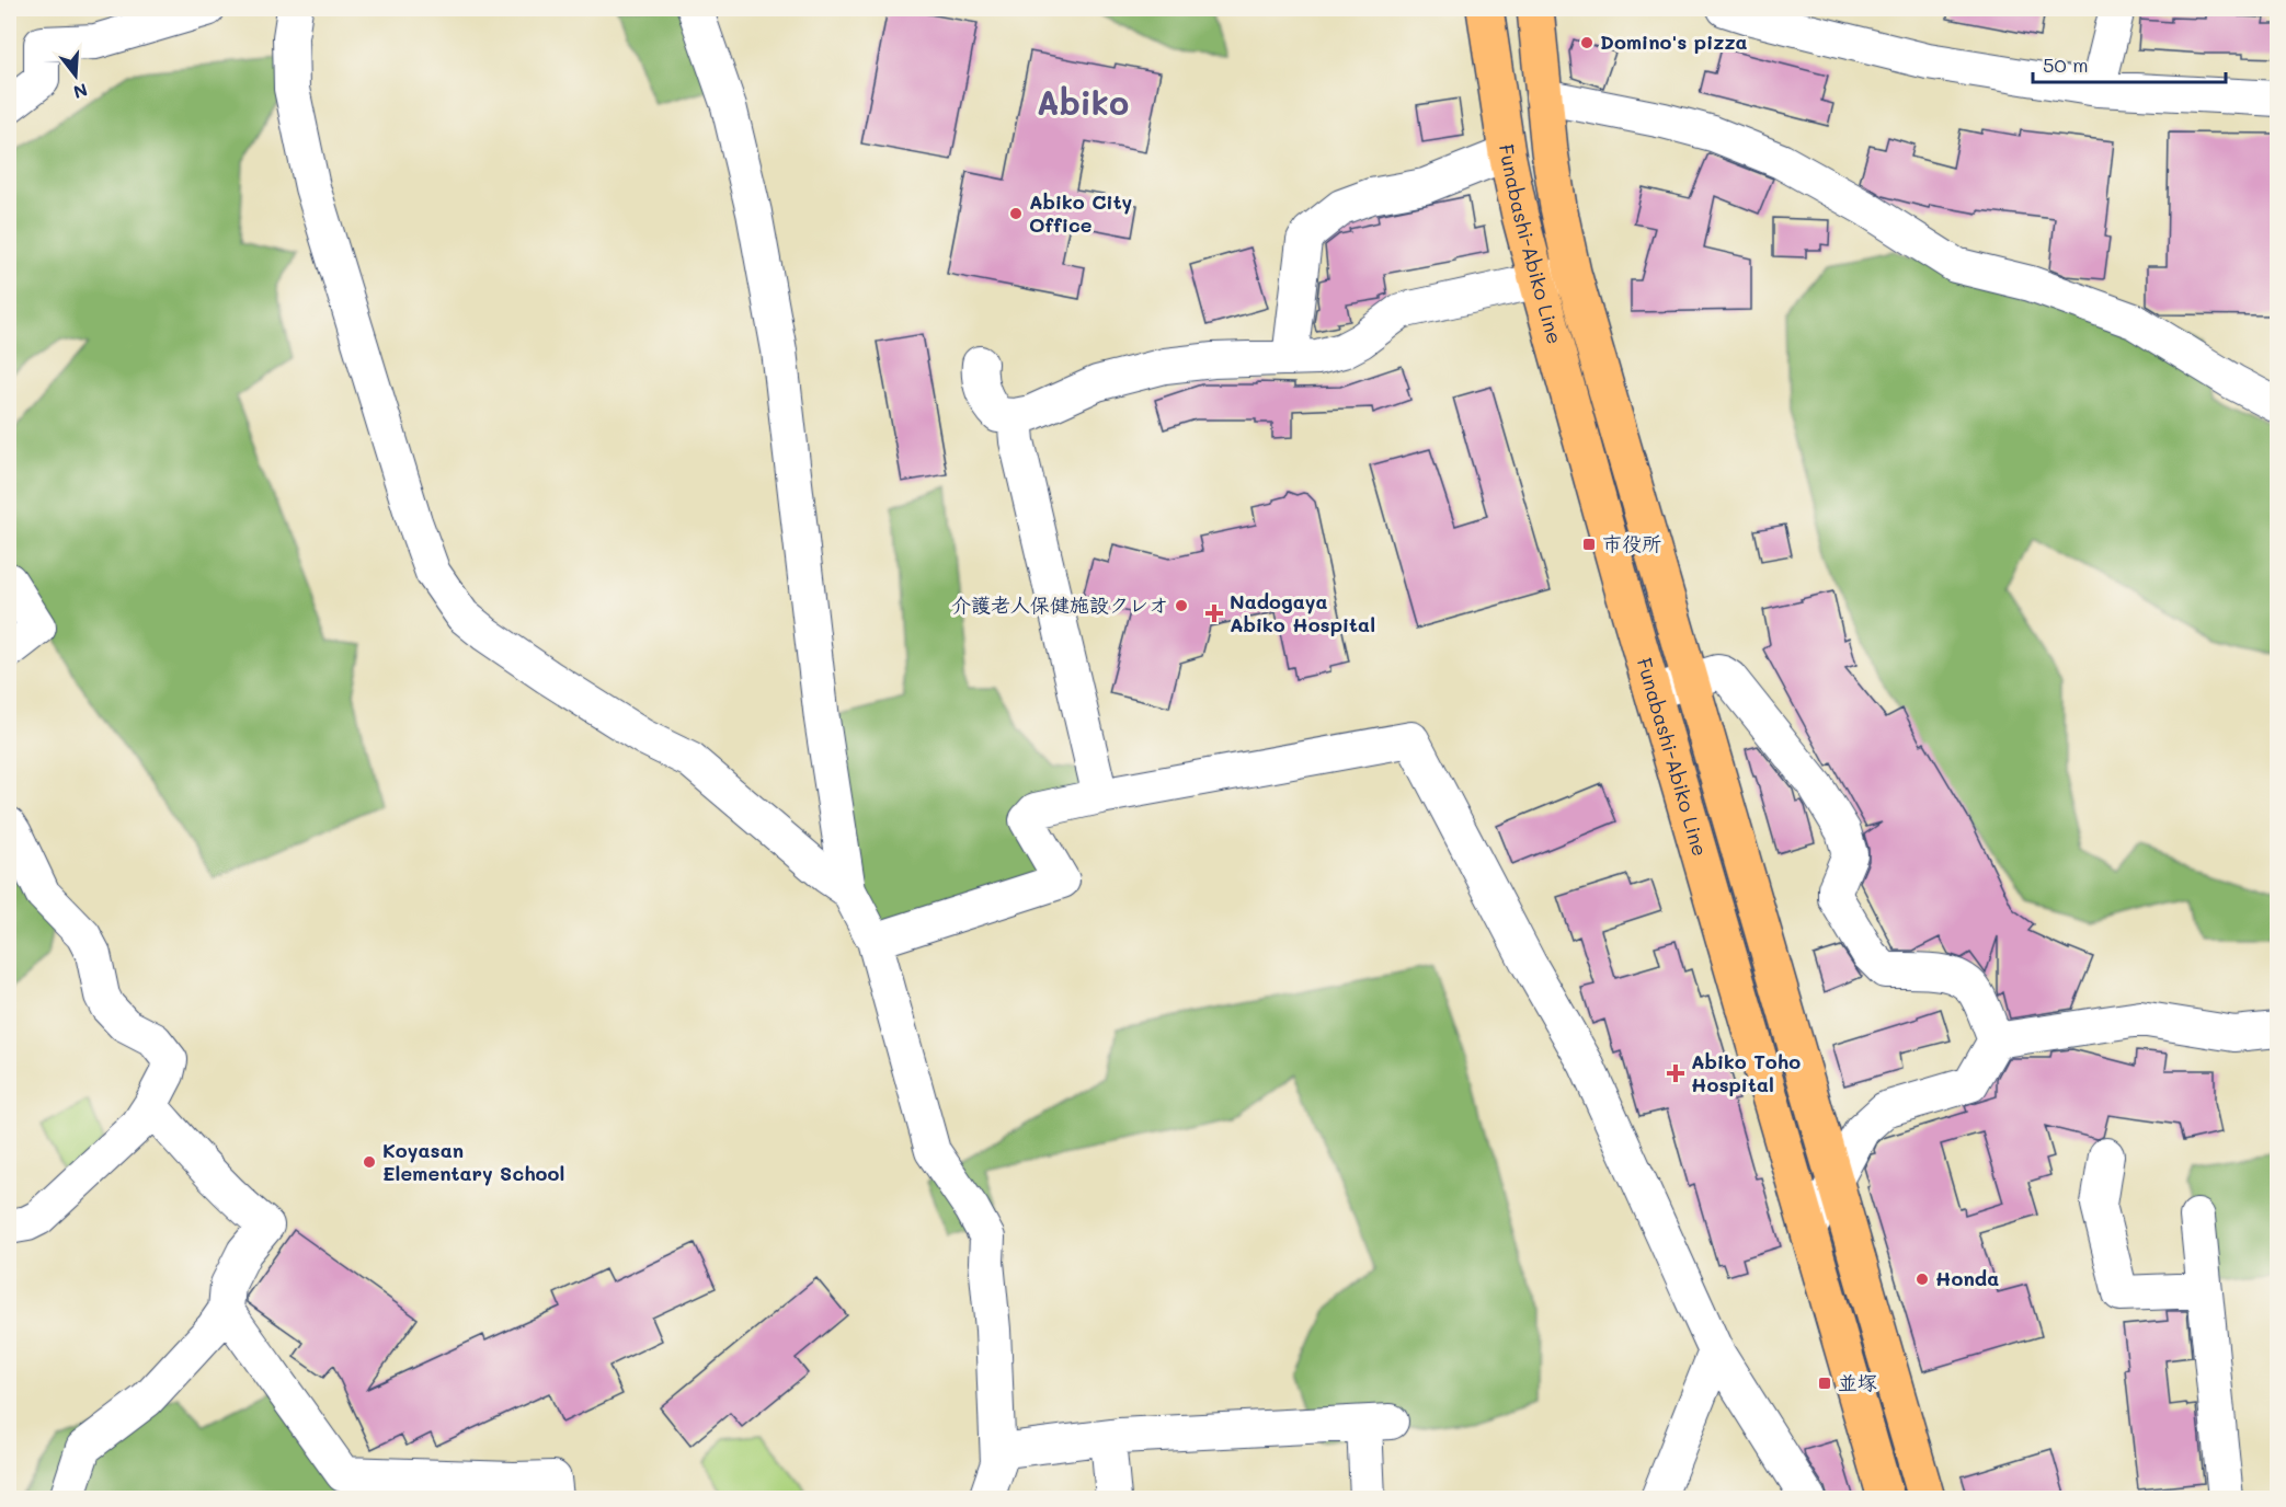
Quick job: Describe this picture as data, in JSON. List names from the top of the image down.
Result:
{
  "streets": {
    "main road": ["Funabashi-Abiko Line"]
  },
  "districts": ["Abiko"],
  "places": {
    "other": [
      "Domino's pizza",
      "Abiko City Office",
      "介護老人保健施設クレオ",
      "Koyasan Elementary School",
      "Honda"
    ],
    "transit": ["市役所", "並塚"],
    "health": ["Nadogaya Abiko Hospital", "Abiko Toho Hospital"]
  },
  "scale_bar": "50 m",
  "north": "bottom"
}
